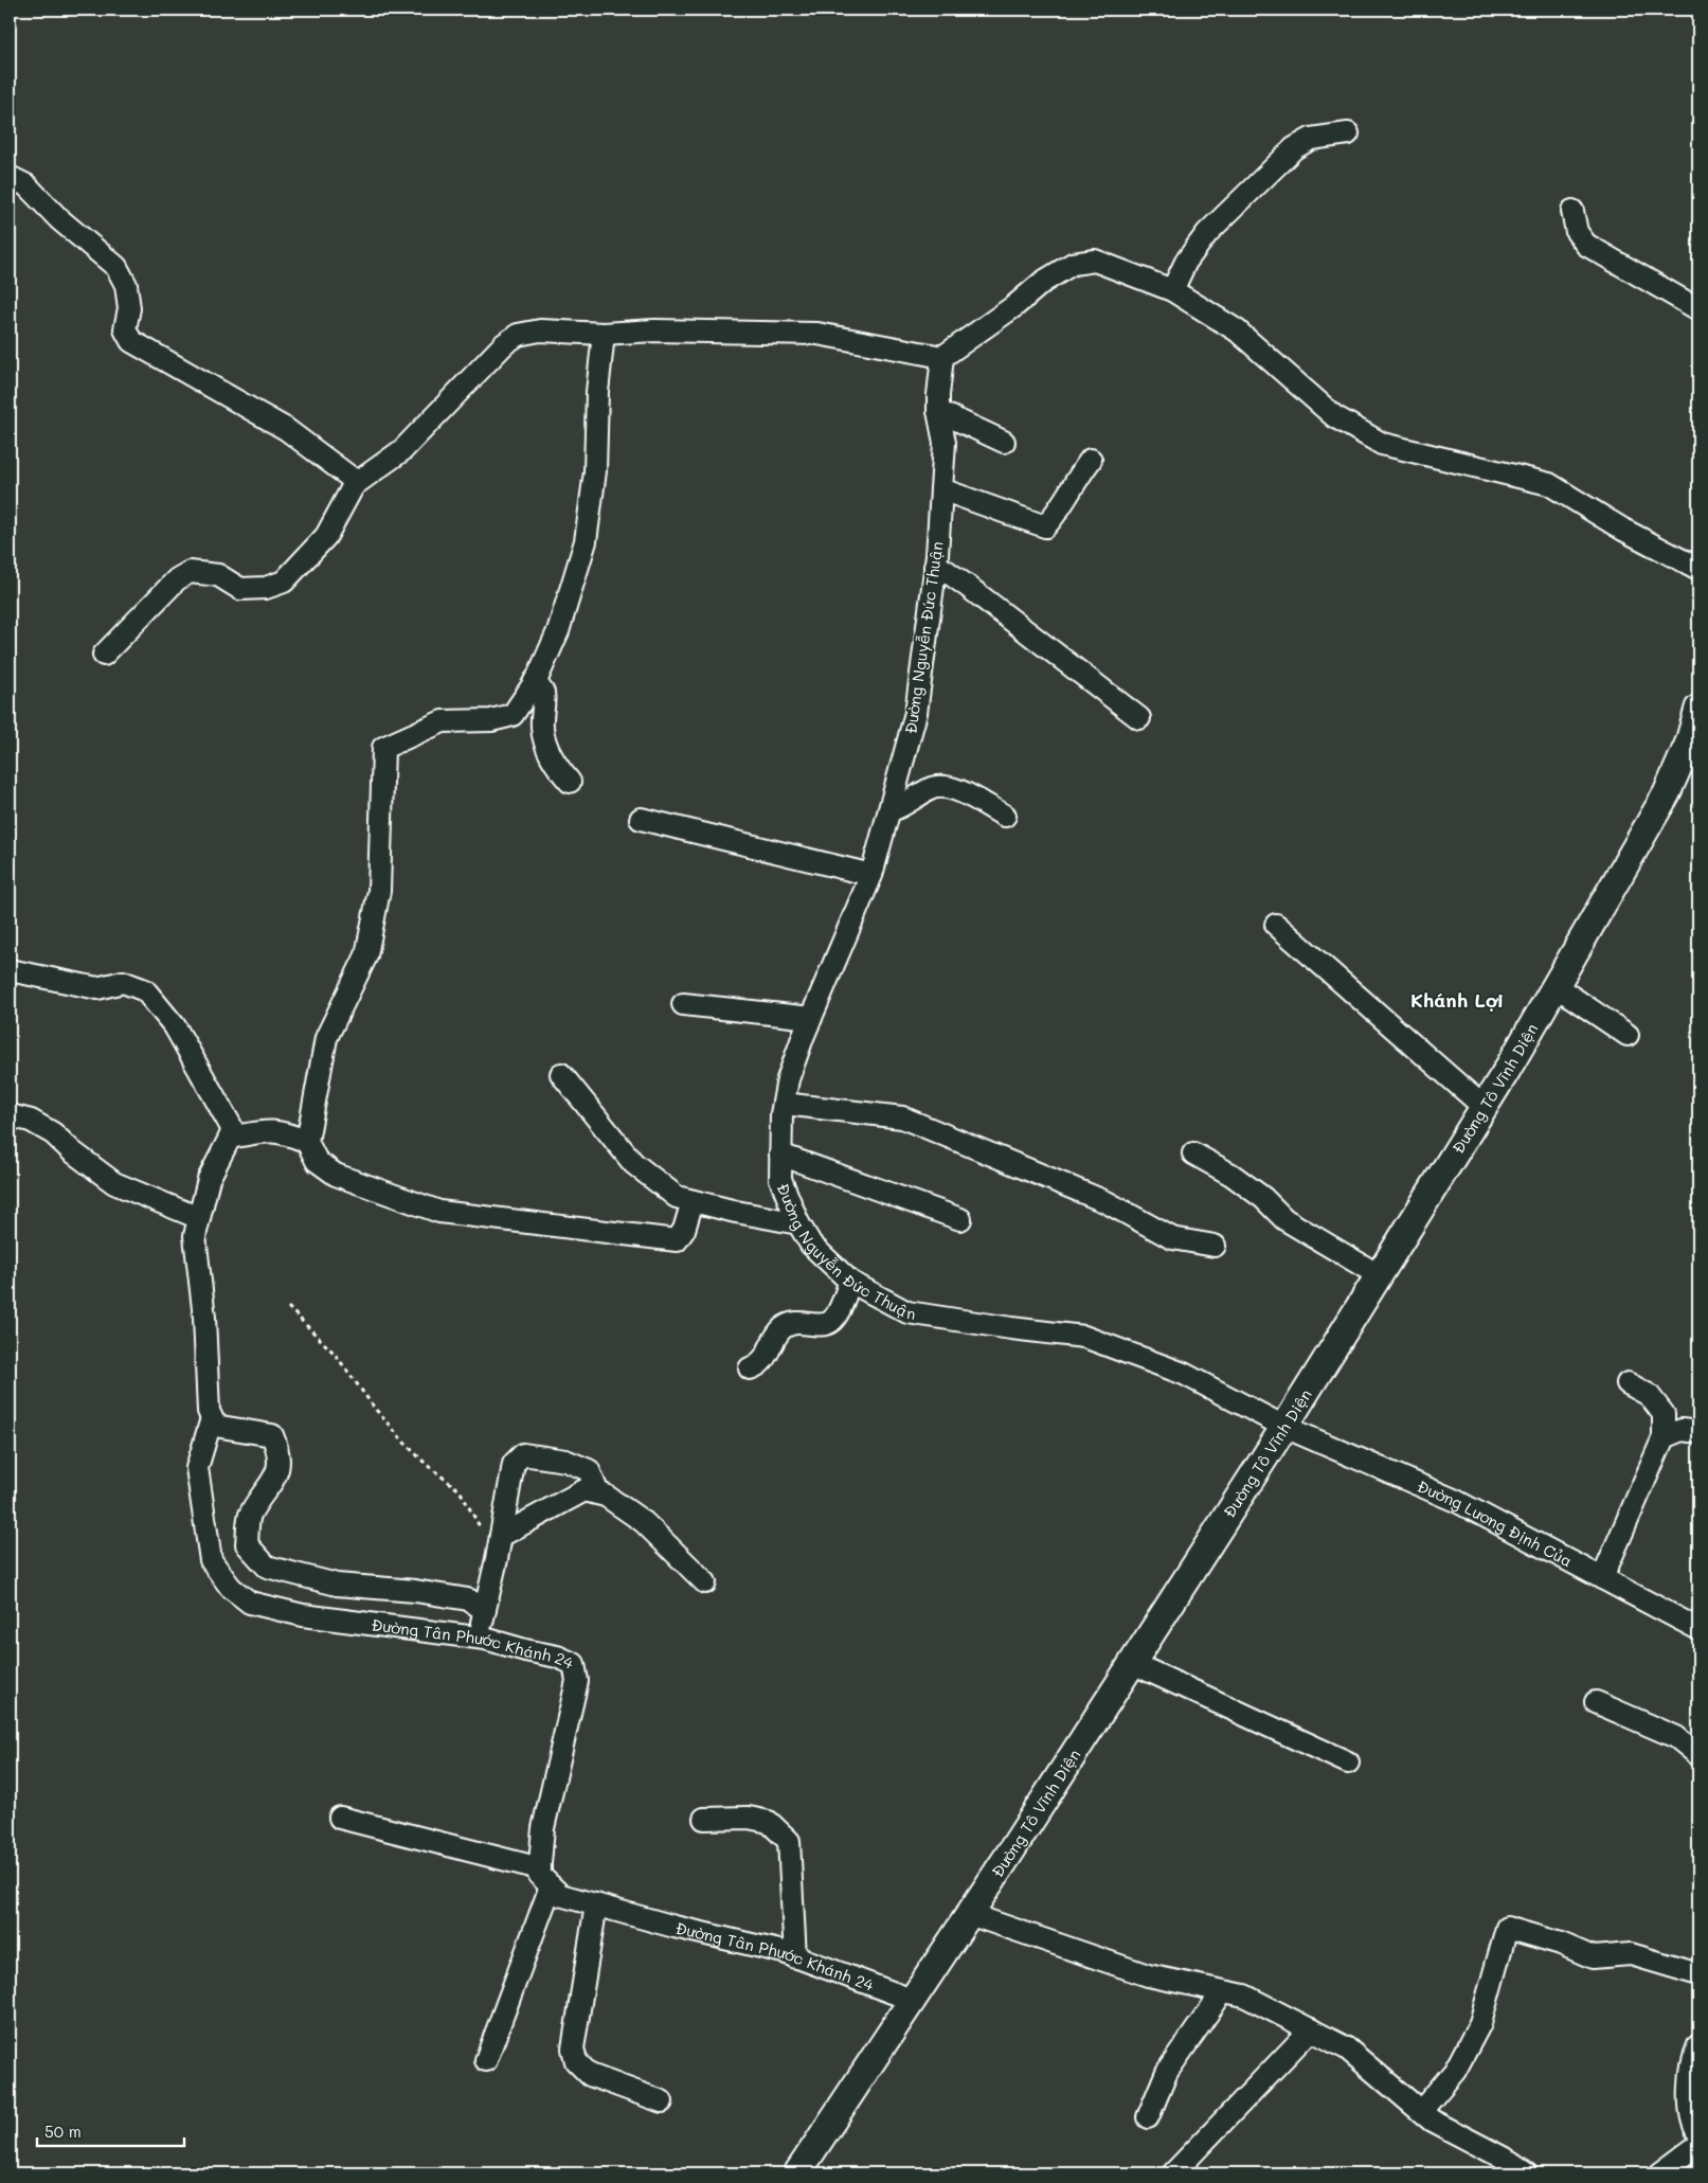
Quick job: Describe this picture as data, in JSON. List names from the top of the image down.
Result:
{
  "streets": {
    "main road": ["Đường Tô Vĩnh Diện"],
    "street": ["Đường Nguyễn Đức Thuận", "Đường Lương Định Của", "Đường Tân Phước Khánh 24"]
  },
  "crossings": [
    ["Đường Nguyễn Đức Thuận", "Đường Tô Vĩnh Diện"],
    ["Đường Nguyễn Đức Thuận", "Đường Lương Định Của"],
    ["Đường Tô Vĩnh Diện", "Đường Lương Định Của"],
    ["Đường Tô Vĩnh Diện", "Đường Tân Phước Khánh 24"]
  ],
  "districts": ["Khánh Lợi"],
  "scale_bar": "50 m"
}
